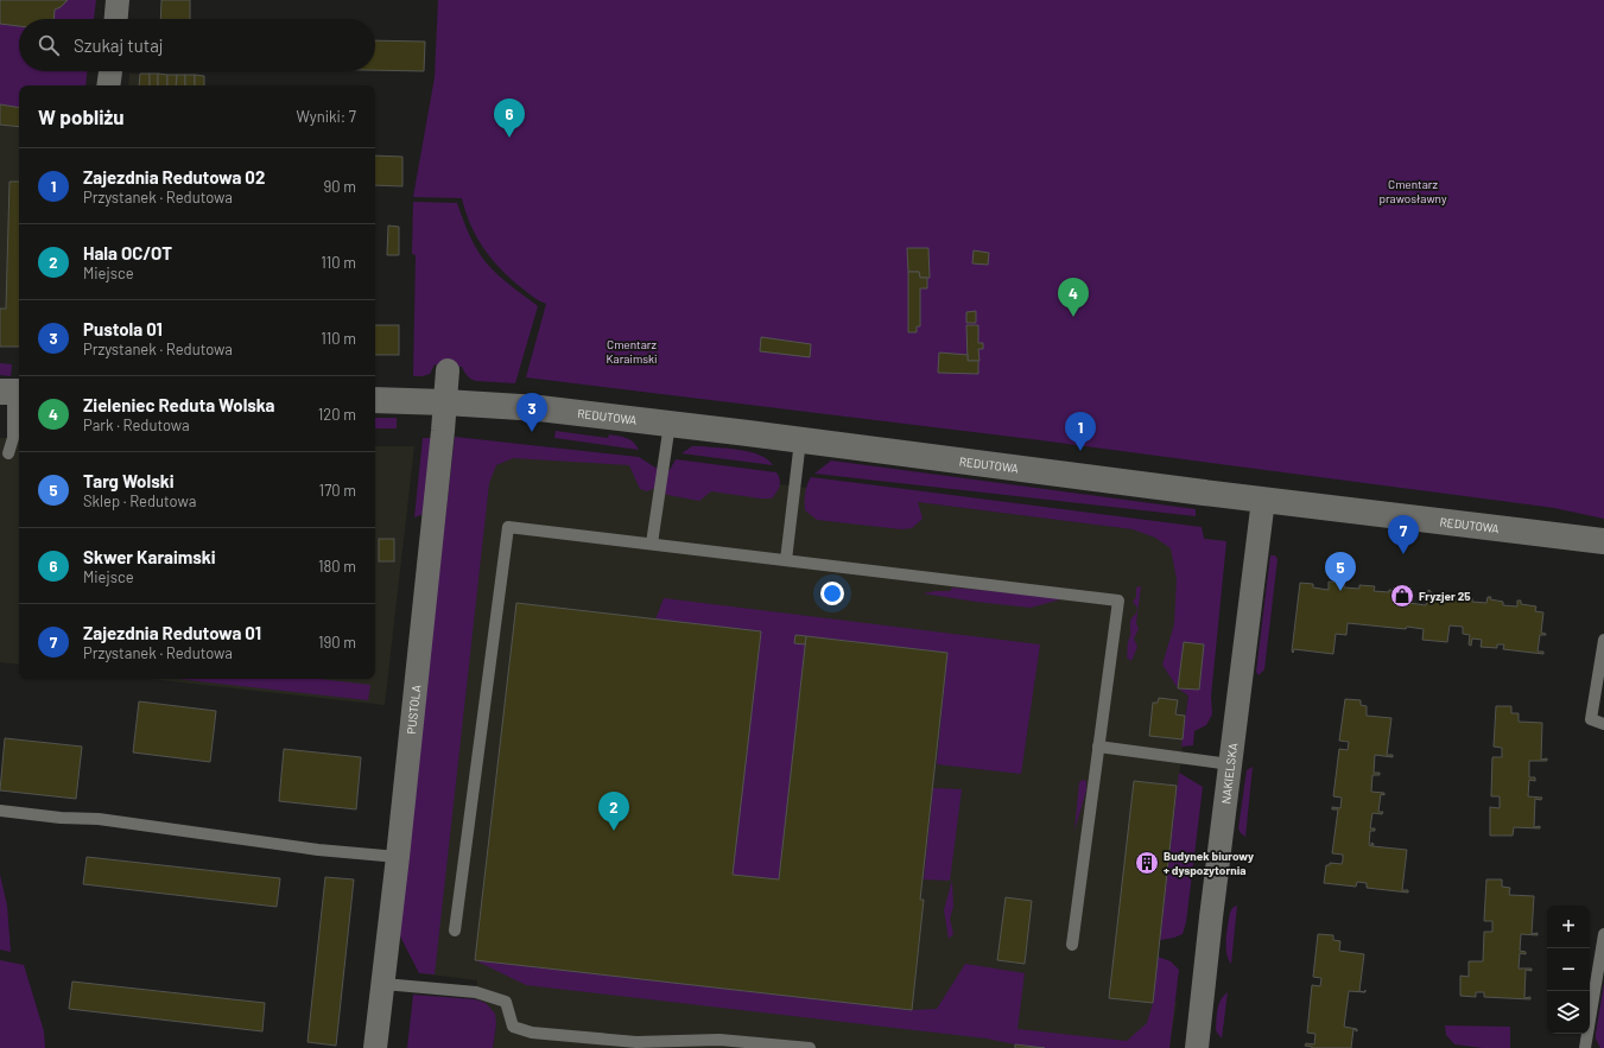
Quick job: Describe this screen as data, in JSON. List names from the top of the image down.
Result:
{
  "streets": {
    "street": ["REDUTOWA", "PUSTOLA", "NAKIELSKA"]
  },
  "crossings": [
    ["REDUTOWA", "PUSTOLA"],
    ["REDUTOWA", "NAKIELSKA"]
  ],
  "parks": ["Cmentarz prawosławny", "Cmentarz Karaimski"],
  "places": {
    "shop": ["Fryzjer 25"],
    "building": ["Budynek biurowy + dyspozytornia"]
  },
  "page": {
    "search": "Szukaj tutaj",
    "heading": ["W pobliżu", "Wyniki: 7"],
    "pins": [
      "6",
      "4",
      "3",
      "1",
      "7",
      "5",
      "2"
    ],
    "list": [
      {
        "mark": "1",
        "name": "Zajezdnia Redutowa 02",
        "note": "Przystanek · Redutowa",
        "value": "90 m"
      },
      {
        "mark": "2",
        "name": "Hala OC/OT",
        "note": "Miejsce",
        "value": "110 m"
      },
      {
        "mark": "3",
        "name": "Pustola 01",
        "note": "Przystanek · Redutowa",
        "value": "110 m"
      },
      {
        "mark": "4",
        "name": "Zieleniec Reduta Wolska",
        "note": "Park · Redutowa",
        "value": "120 m"
      },
      {
        "mark": "5",
        "name": "Targ Wolski",
        "note": "Sklep · Redutowa",
        "value": "170 m"
      },
      {
        "mark": "6",
        "name": "Skwer Karaimski",
        "note": "Miejsce",
        "value": "180 m"
      },
      {
        "mark": "7",
        "name": "Zajezdnia Redutowa 01",
        "note": "Przystanek · Redutowa",
        "value": "190 m"
      }
    ],
    "map_buttons": ["+", "−"]
  }
}
